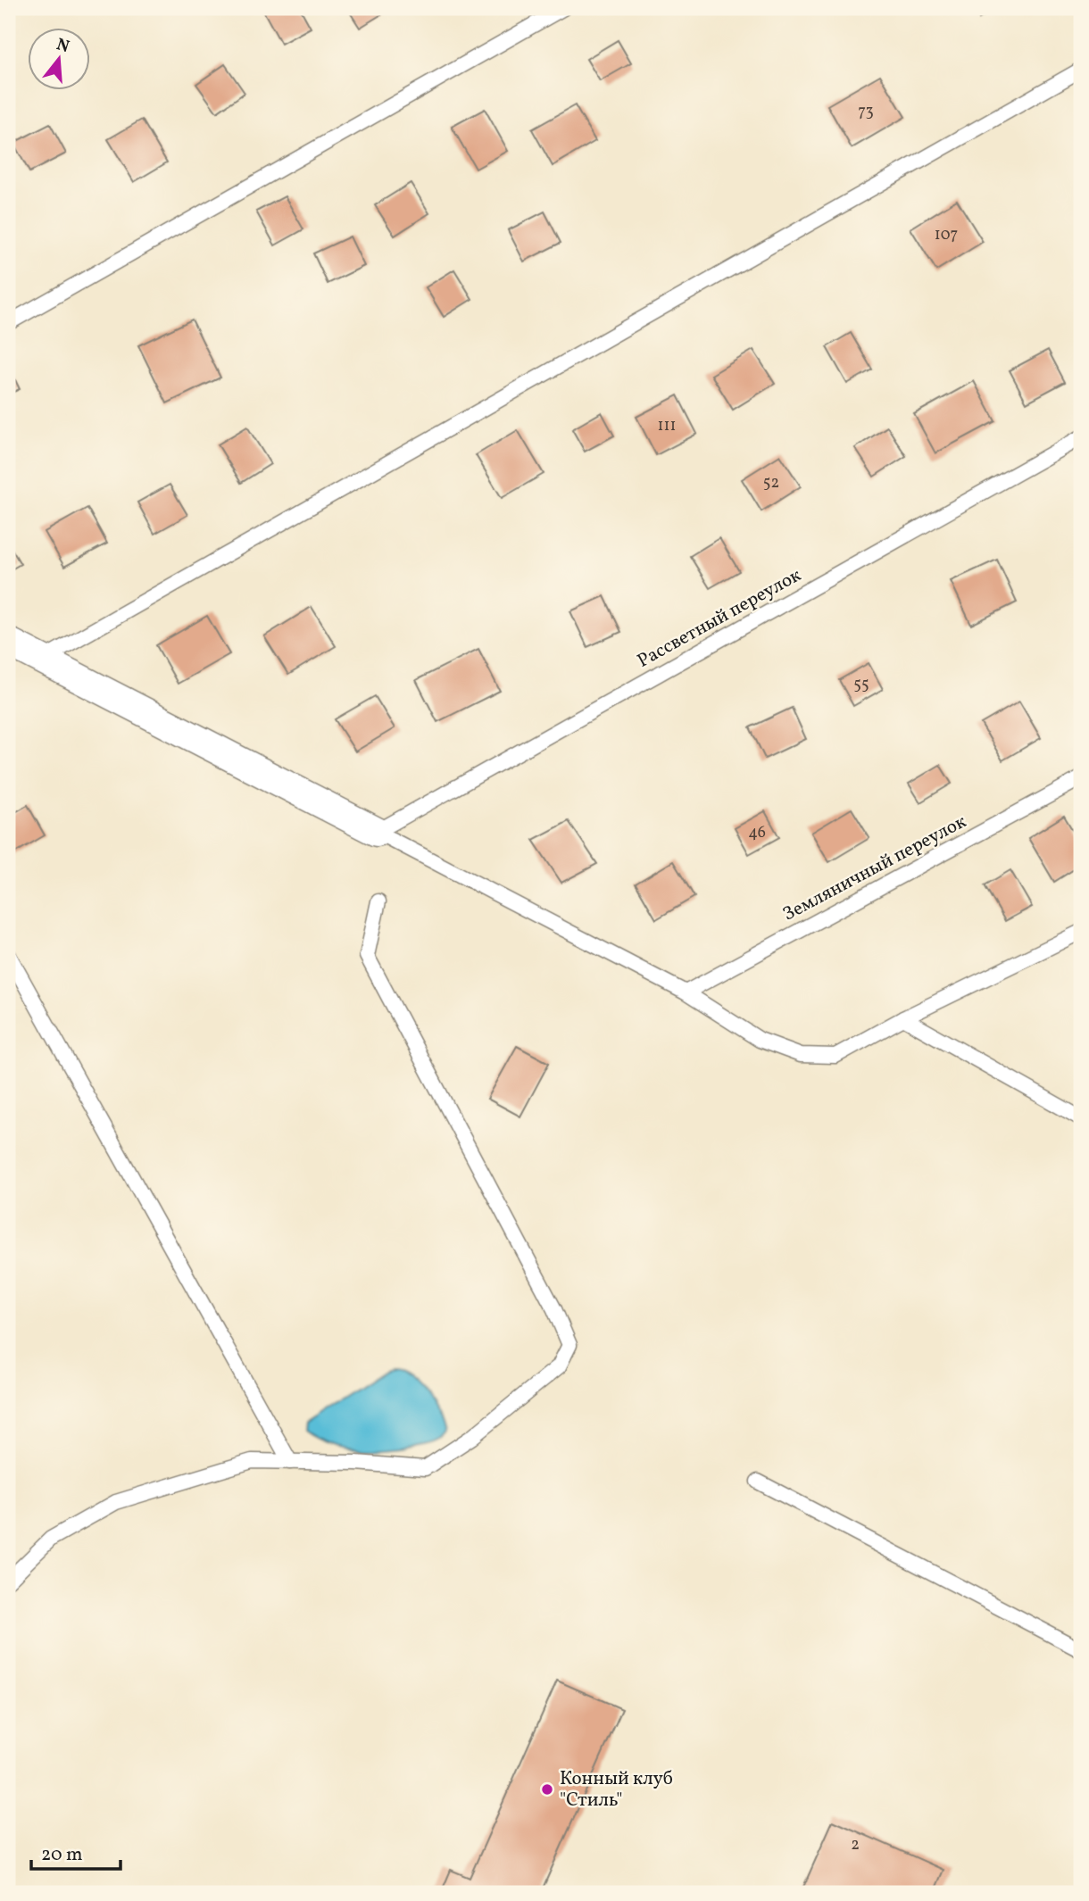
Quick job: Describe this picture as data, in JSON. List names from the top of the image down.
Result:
{
  "streets": {
    "lane": ["Рассветный переулок", "Земляничный переулок"]
  },
  "places": ["Конный клуб \"Стиль\""],
  "house_numbers": [
    "73",
    "107",
    "111",
    "52",
    "55",
    "46",
    "2"
  ],
  "scale_bar": "20 m",
  "north": "top"
}
